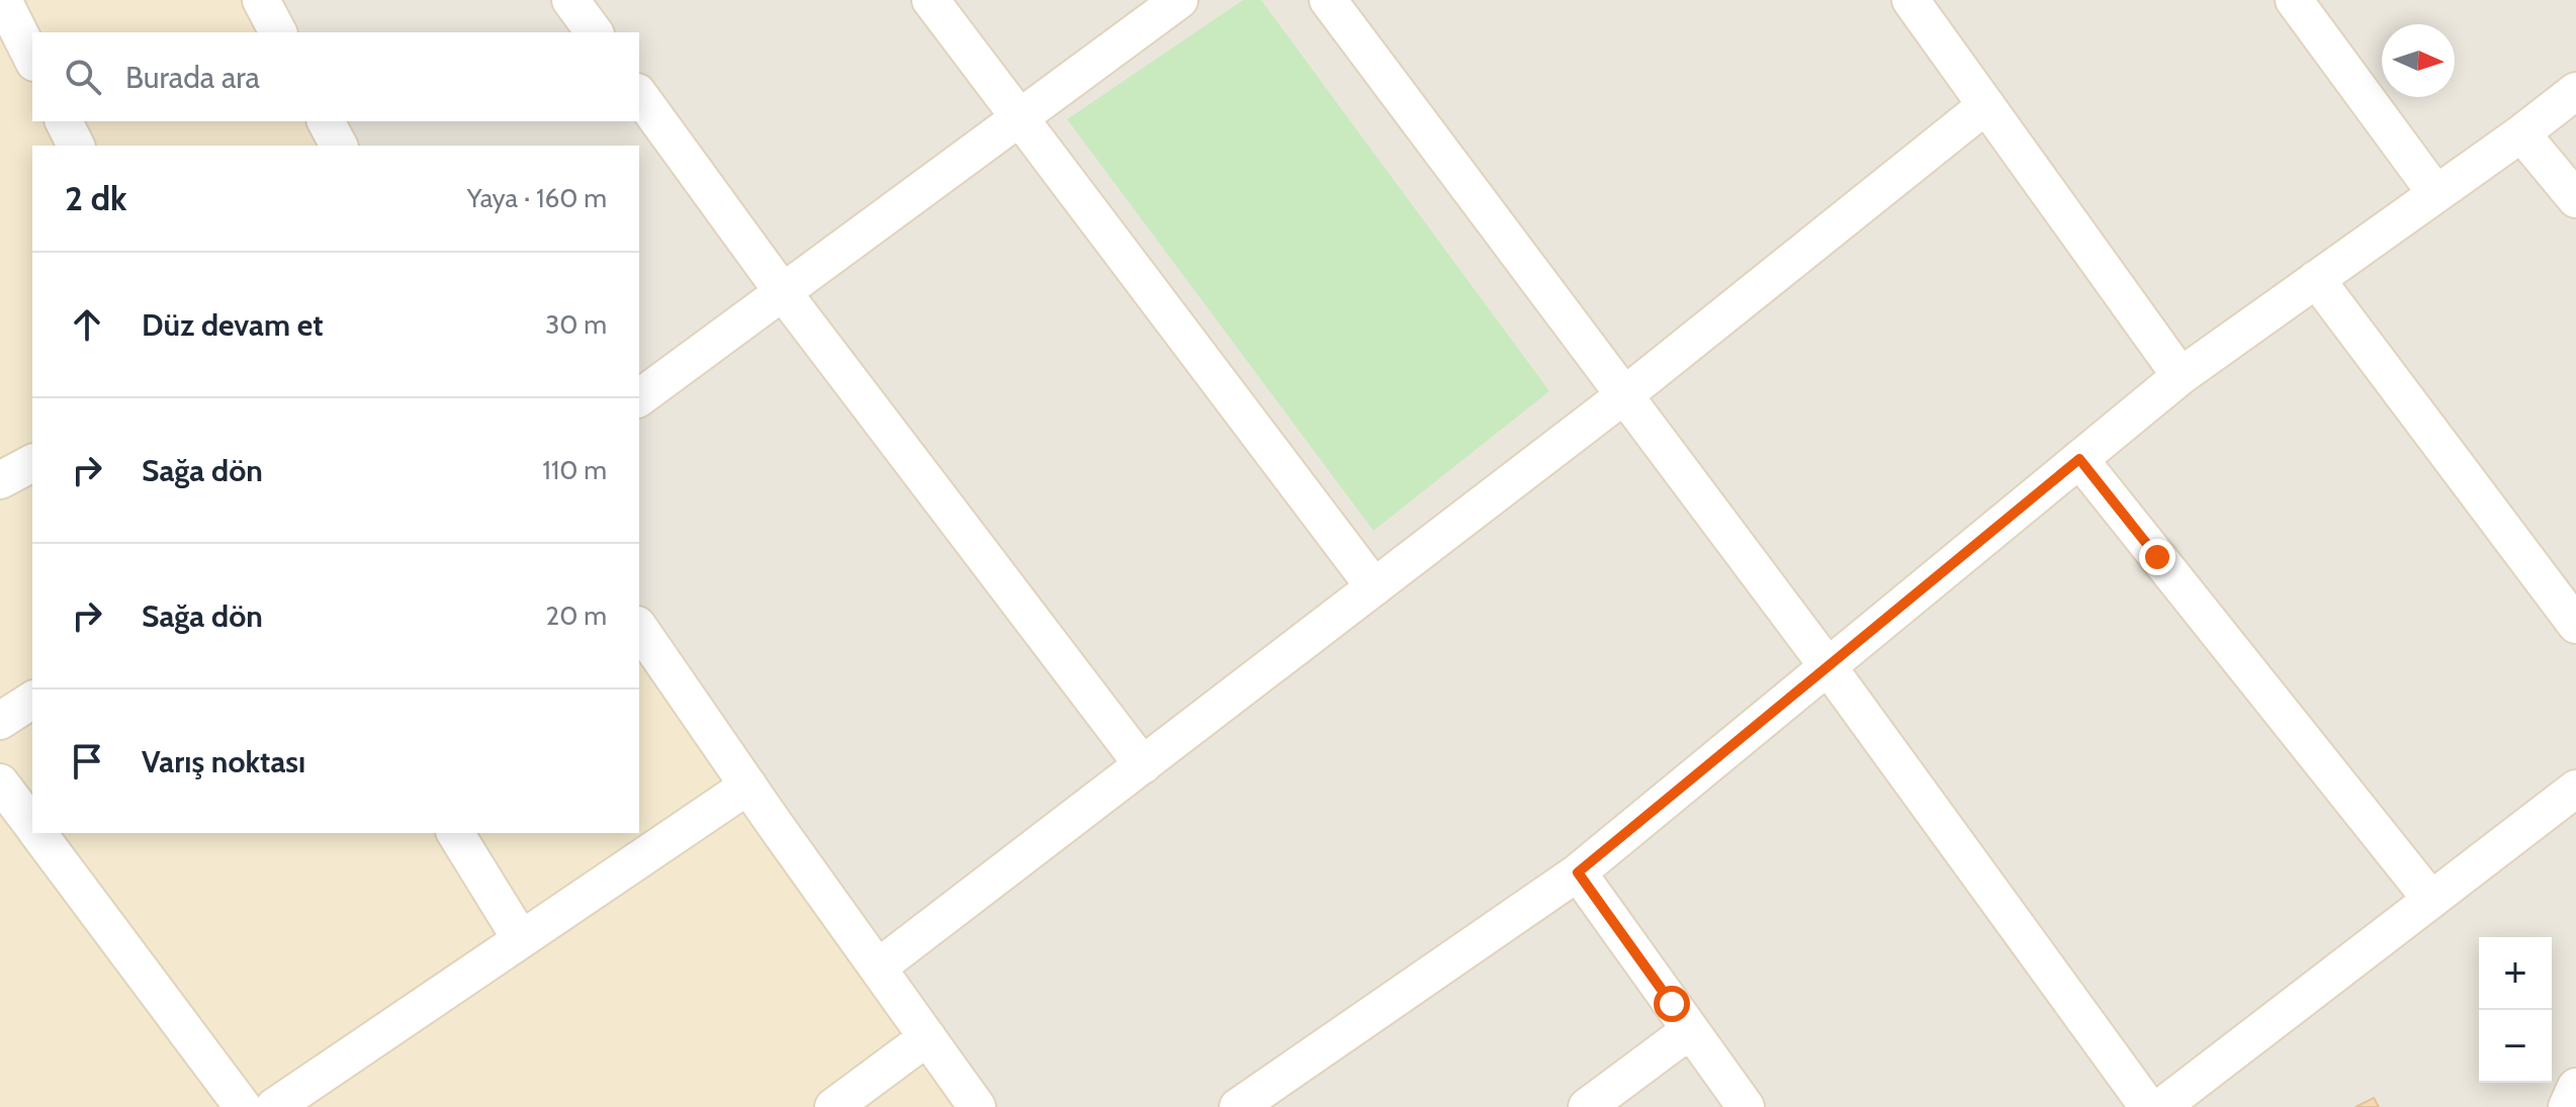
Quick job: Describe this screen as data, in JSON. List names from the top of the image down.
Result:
{
  "north": "right",
  "page": {
    "search": "Burada ara",
    "heading": ["2 dk", "Yaya · 160 m"],
    "list": [
      ["Düz devam et", "30 m"],
      ["Sağa dön", "110 m"],
      ["Sağa dön", "20 m"],
      "Varış noktası"
    ],
    "map_buttons": ["+", "−"]
  }
}
